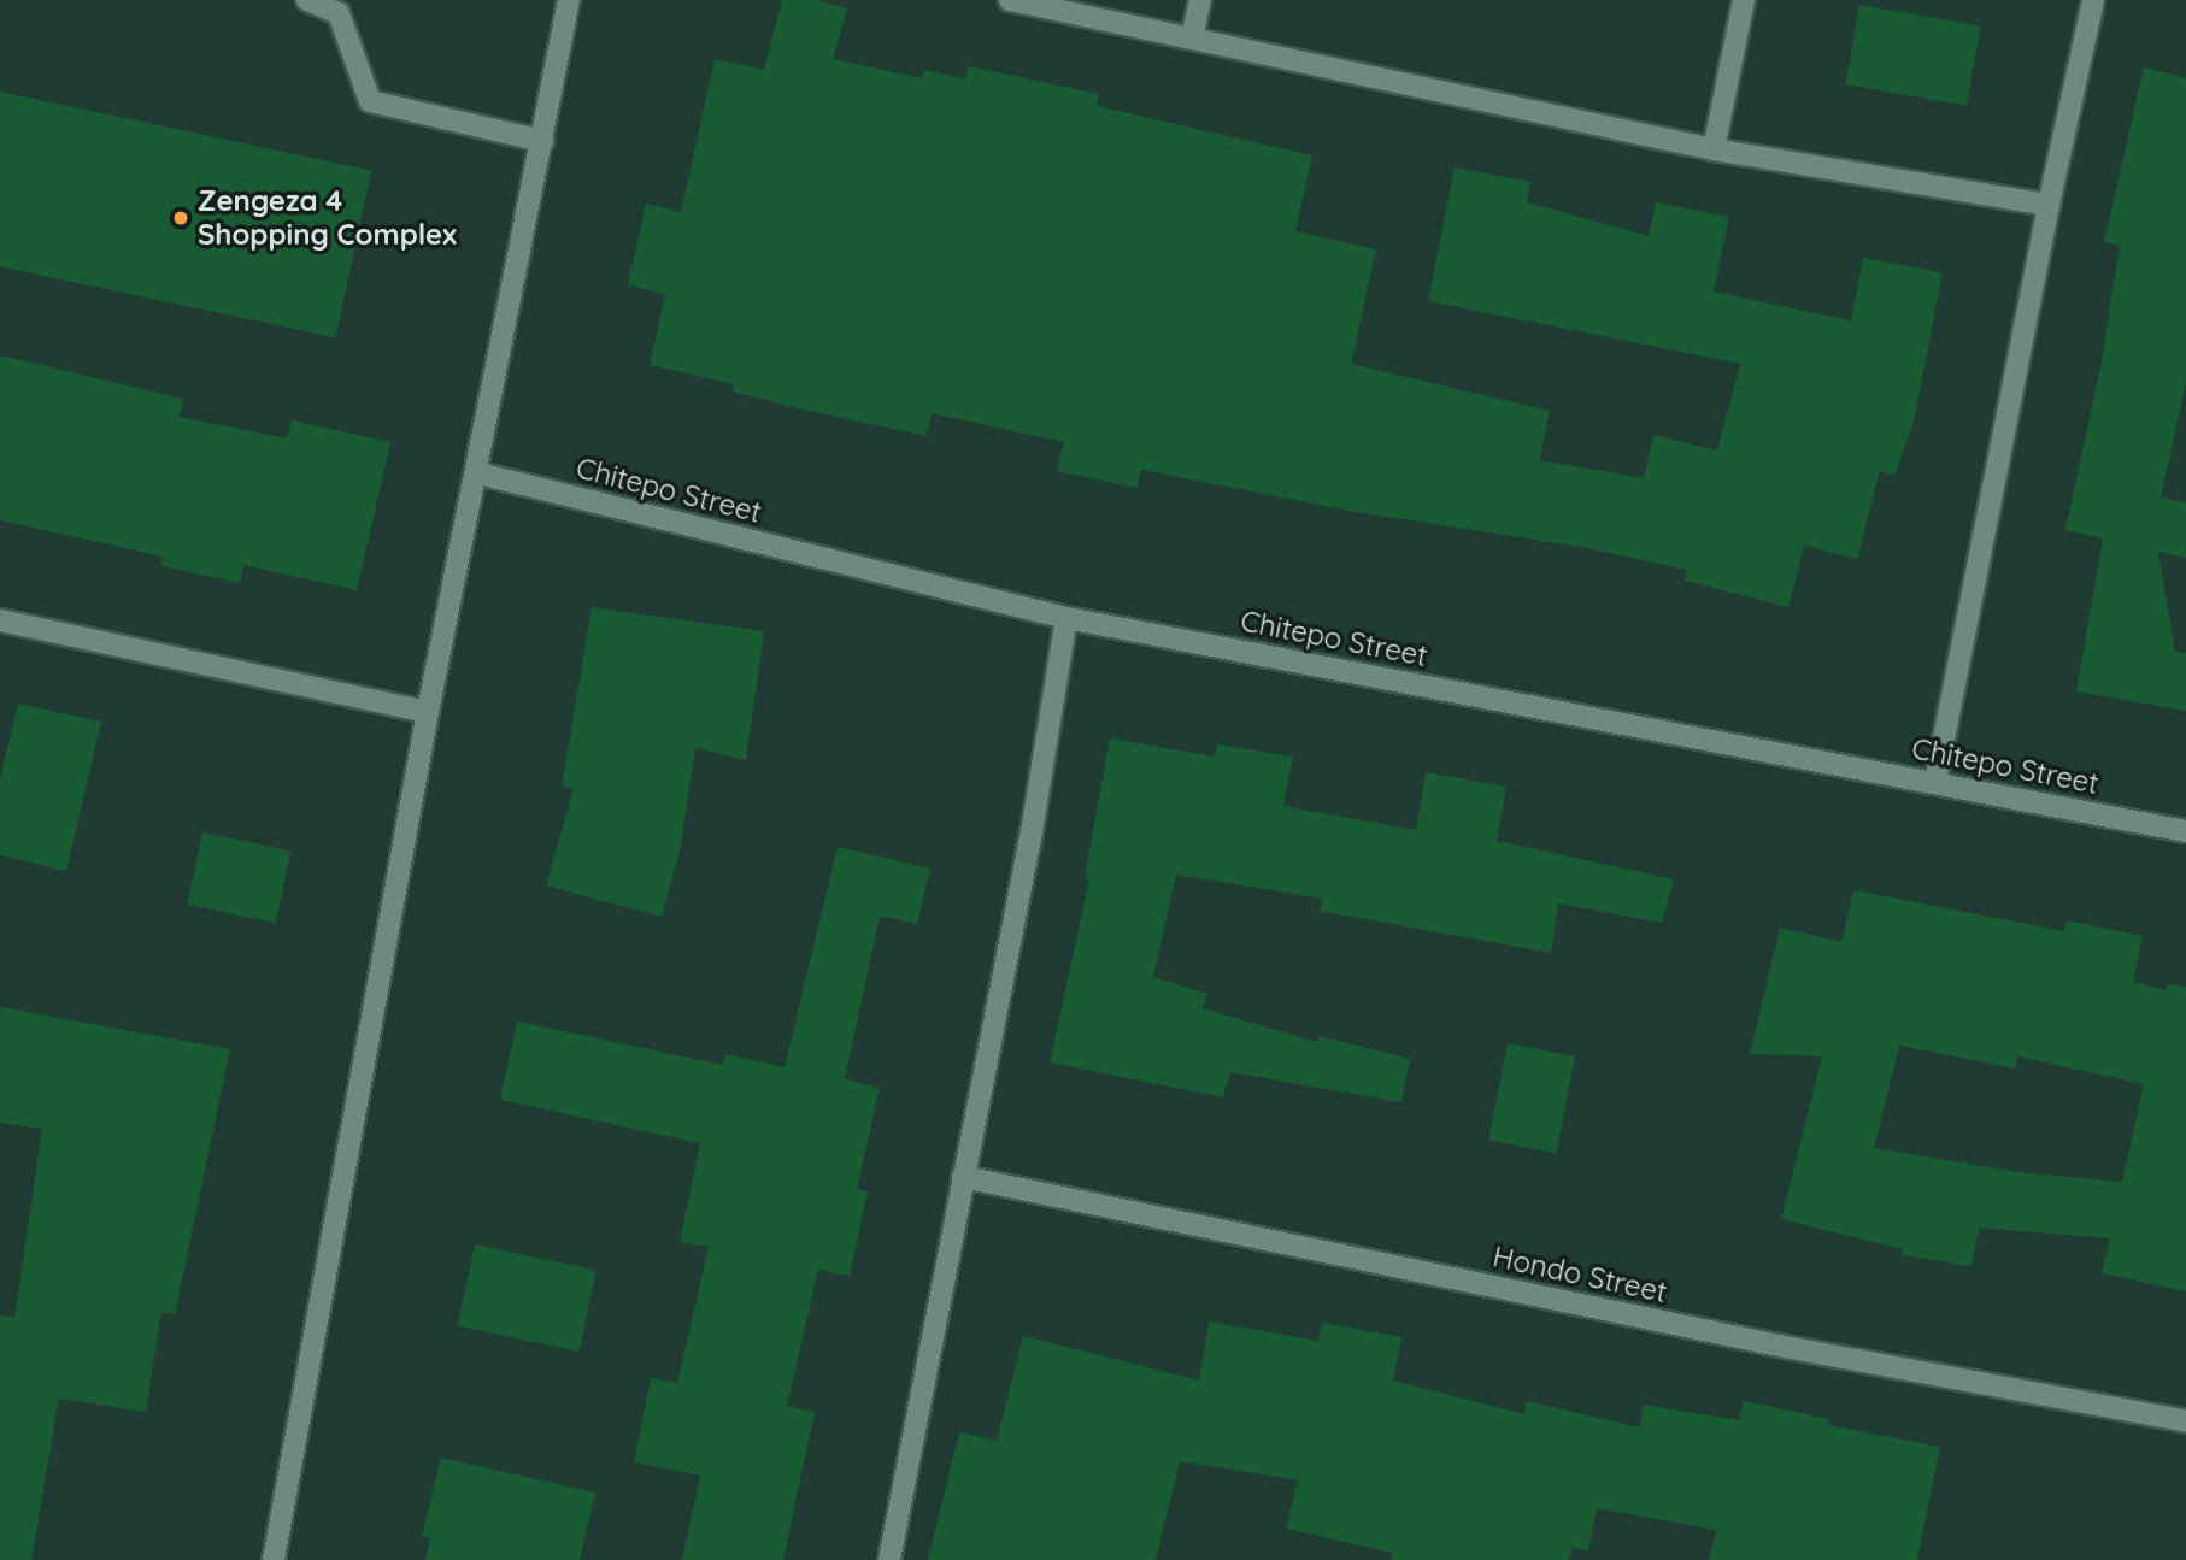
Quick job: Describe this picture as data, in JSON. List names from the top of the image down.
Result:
{
  "streets": {
    "street": ["Chitepo Street", "Hondo Street"]
  },
  "places": ["Zengeza 4 Shopping Complex"]
}
